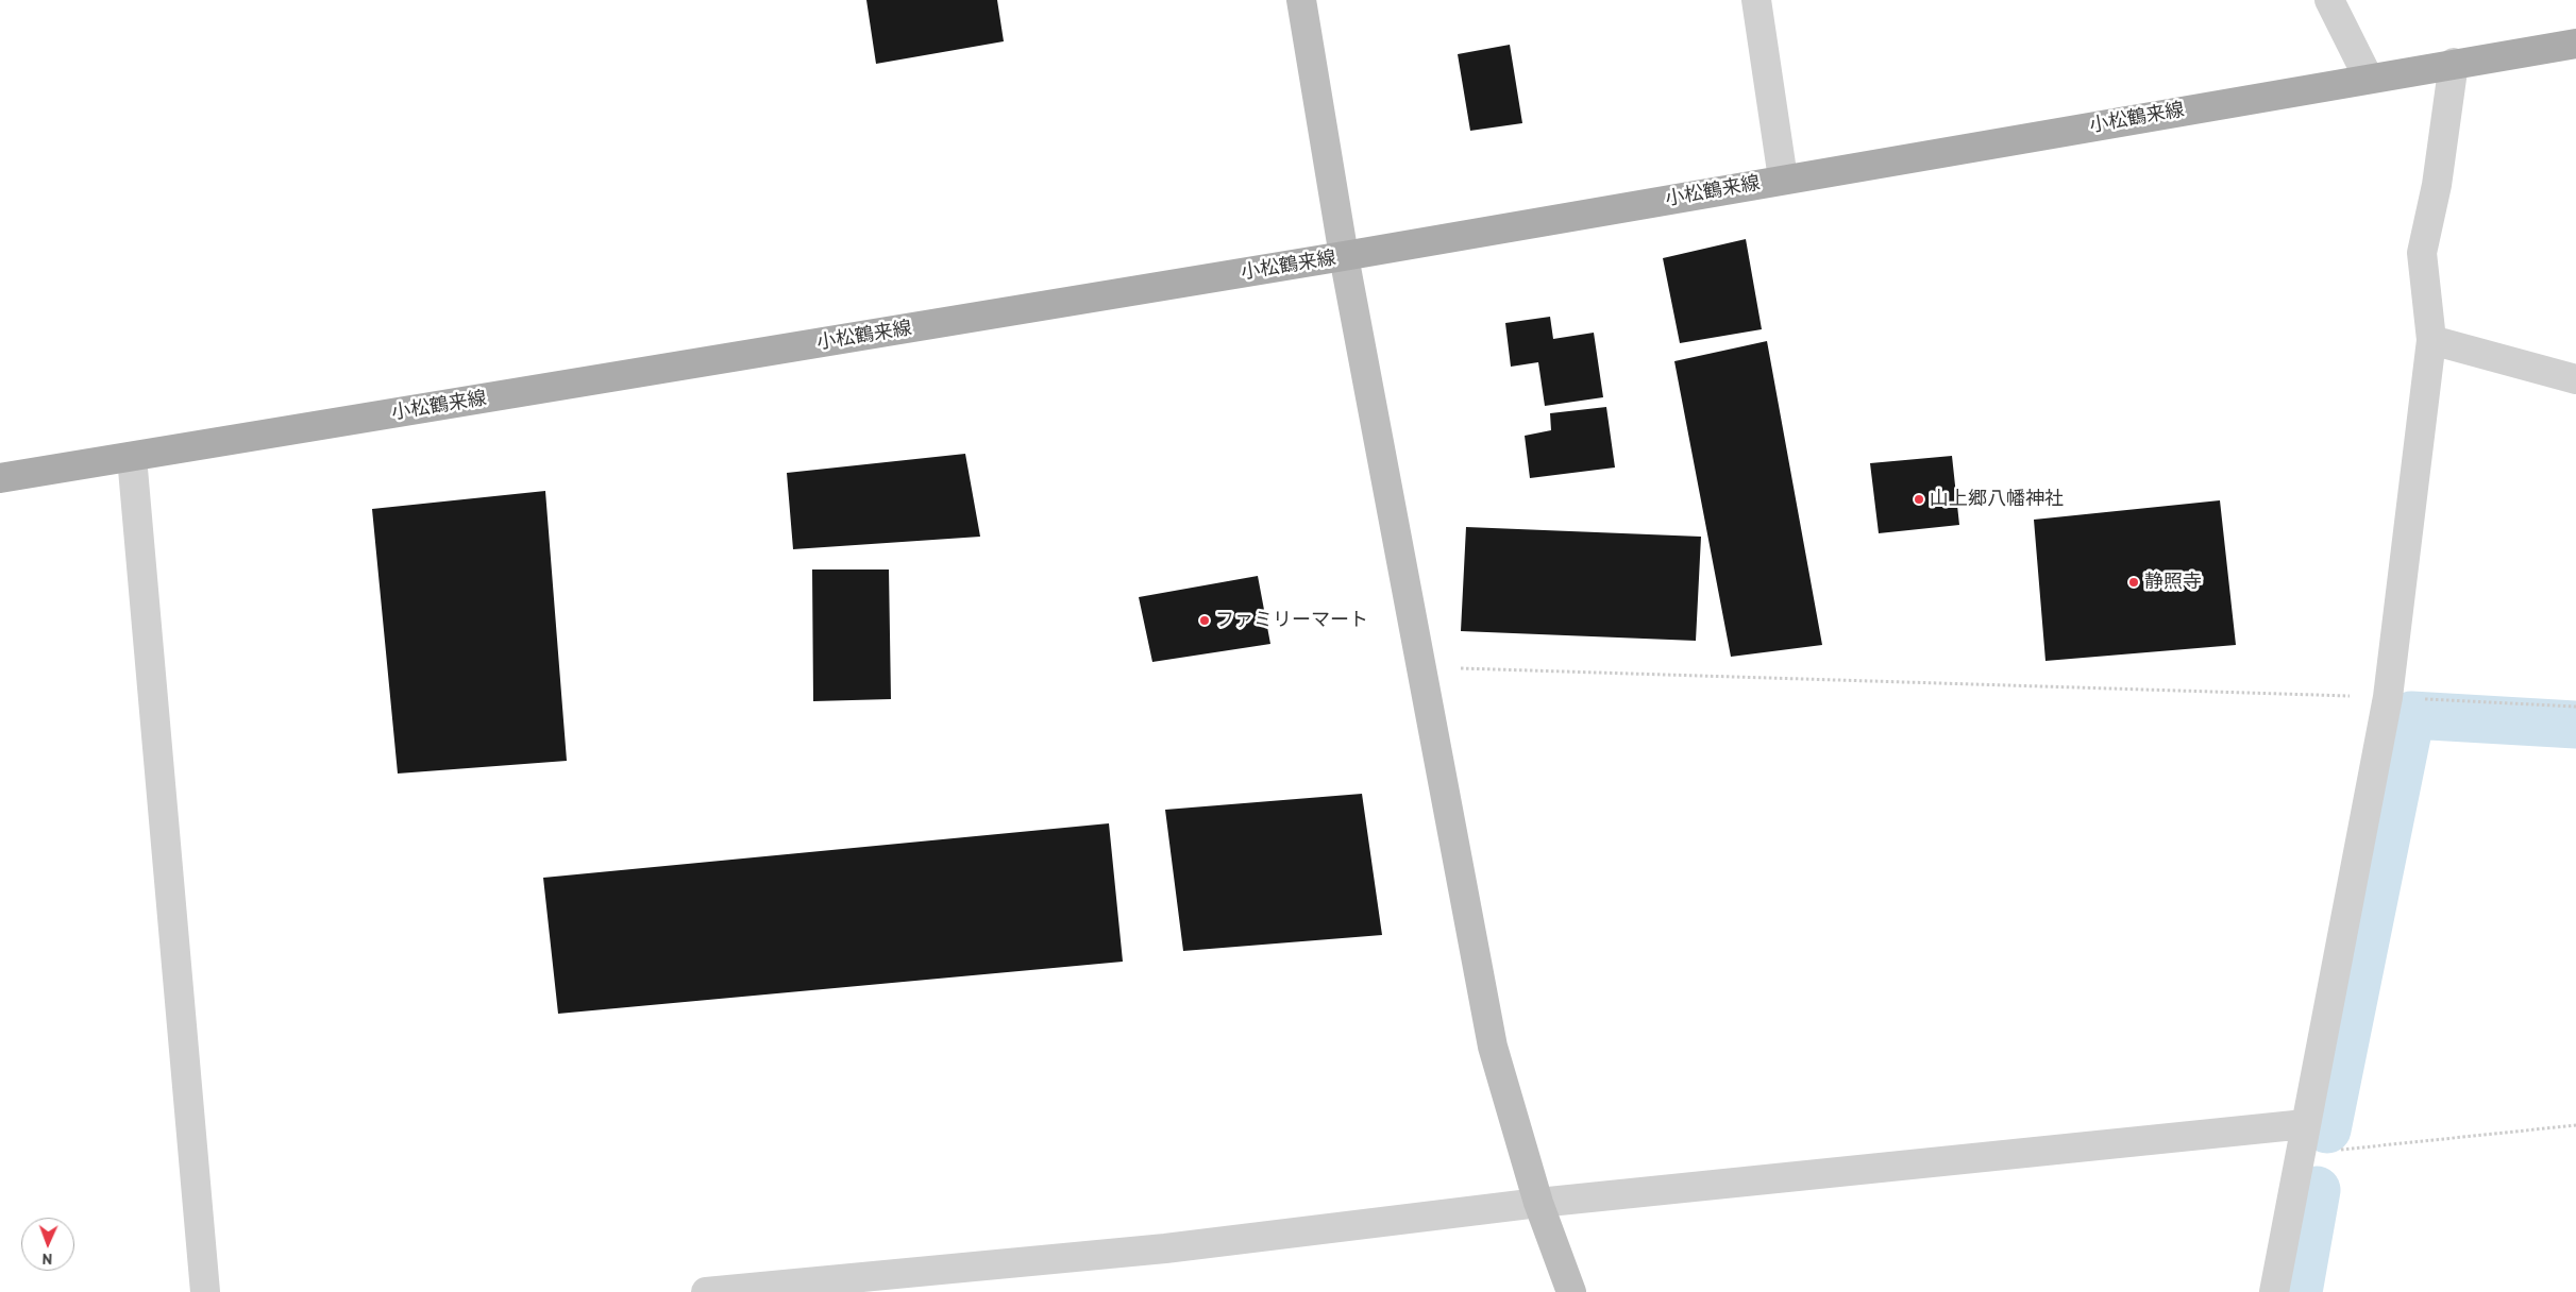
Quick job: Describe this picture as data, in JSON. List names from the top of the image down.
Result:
{
  "streets": {
    "main road": ["小松鶴来線"]
  },
  "places": ["山上郷八幡神社", "静照寺", "ファミリーマート"],
  "north": "bottom"
}
